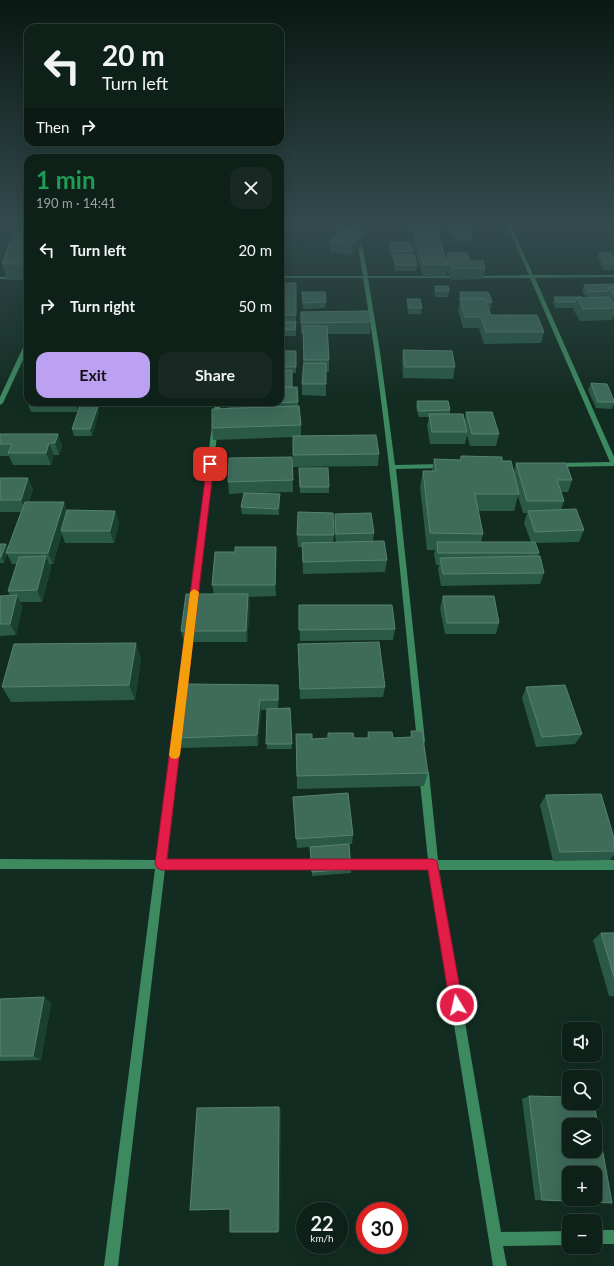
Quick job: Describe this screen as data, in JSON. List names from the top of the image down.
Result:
{
  "page": {
    "turn": ["20 m", "Turn left"],
    "then": "Then",
    "heading": ["1 min", "190 m · 14:41"],
    "list": [
      {
        "name": "Turn left",
        "value": "20 m"
      },
      {
        "name": "Turn right",
        "value": "50 m"
      }
    ],
    "buttons": ["Exit", "Share"],
    "map_buttons": ["+", "−"],
    "speed": "22 km/h",
    "limit": "30"
  }
}
